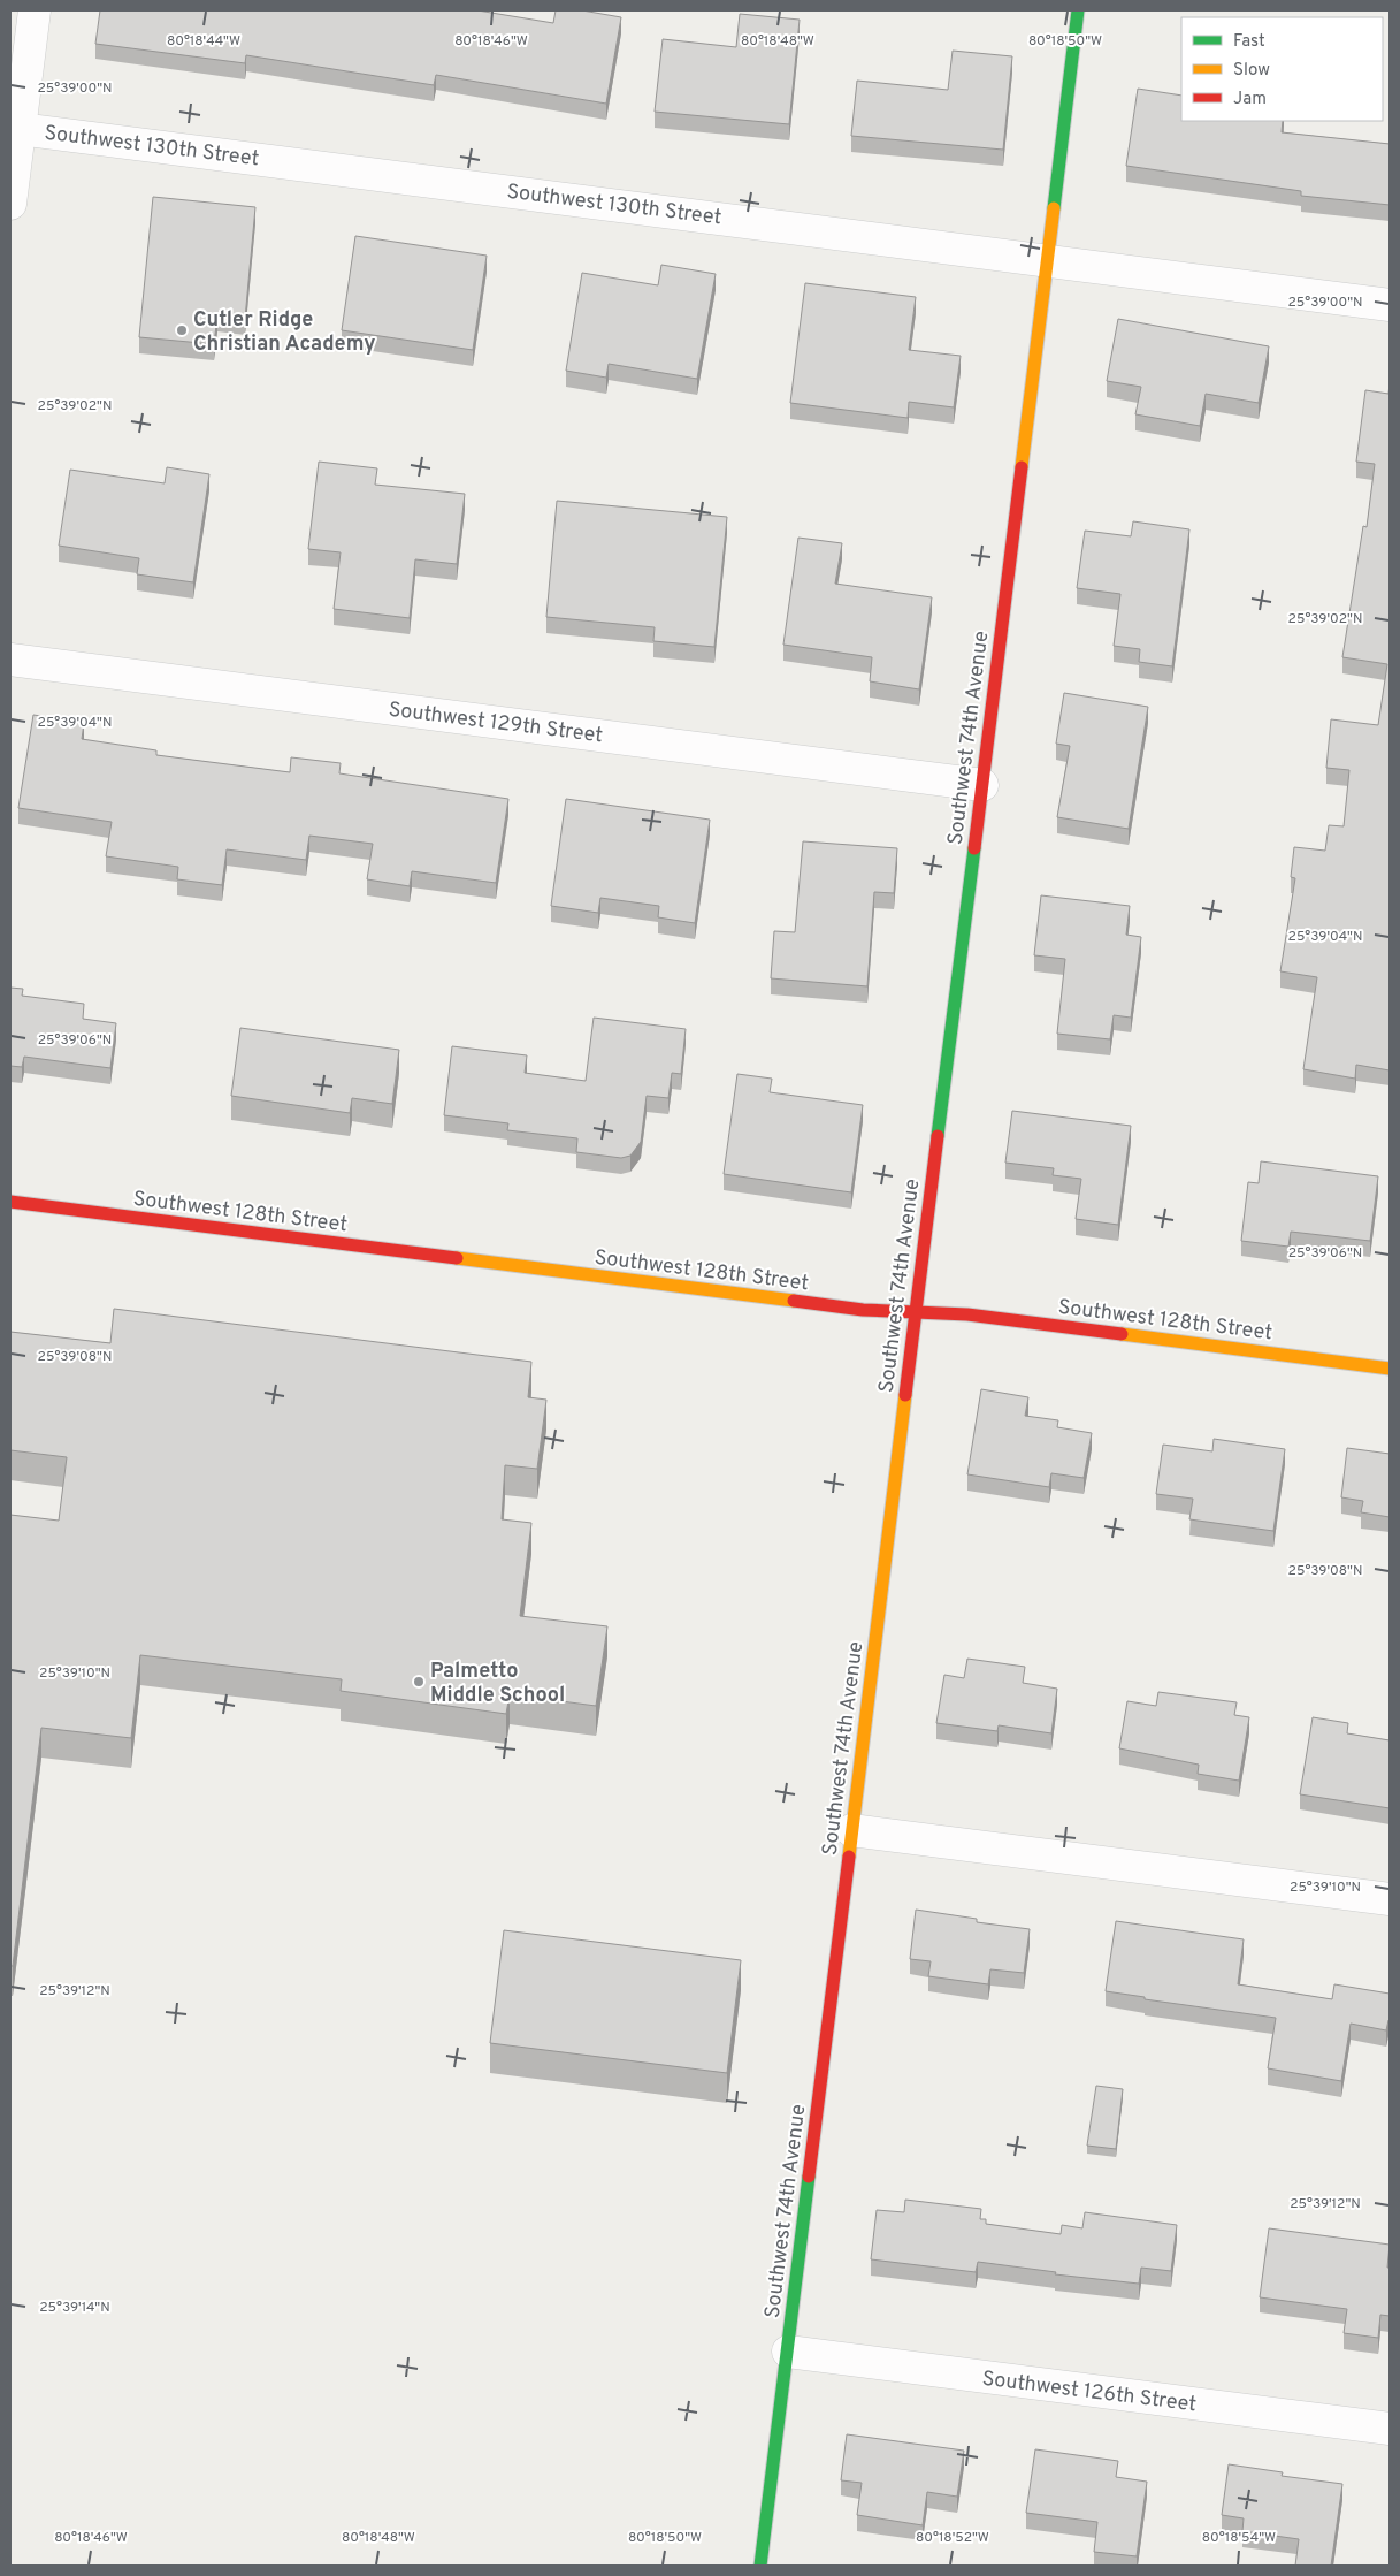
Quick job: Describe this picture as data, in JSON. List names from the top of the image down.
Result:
{
  "streets": {
    "street": [
      "Southwest 130th Street",
      "Southwest 129th Street",
      "Southwest 74th Avenue",
      "Southwest 128th Street",
      "Southwest 126th Street"
    ]
  },
  "crossings": [
    ["Southwest 130th Street", "Southwest 74th Avenue"],
    ["Southwest 129th Street", "Southwest 74th Avenue"],
    ["Southwest 74th Avenue", "Southwest 128th Street"],
    ["Southwest 74th Avenue", "Southwest 126th Street"]
  ],
  "places": ["Cutler Ridge Christian Academy", "Palmetto Middle School"],
  "legend": ["Fast", "Slow", "Jam"],
  "coordinates": [
    "80°18'44\"W",
    "80°18'46\"W",
    "80°18'48\"W",
    "80°18'50\"W",
    "25°39'00\"N",
    "25°39'02\"N",
    "25°39'04\"N",
    "25°39'06\"N",
    "25°39'08\"N",
    "25°39'10\"N",
    "25°39'12\"N",
    "25°39'14\"N",
    "80°18'52\"W",
    "80°18'54\"W"
  ]
}
